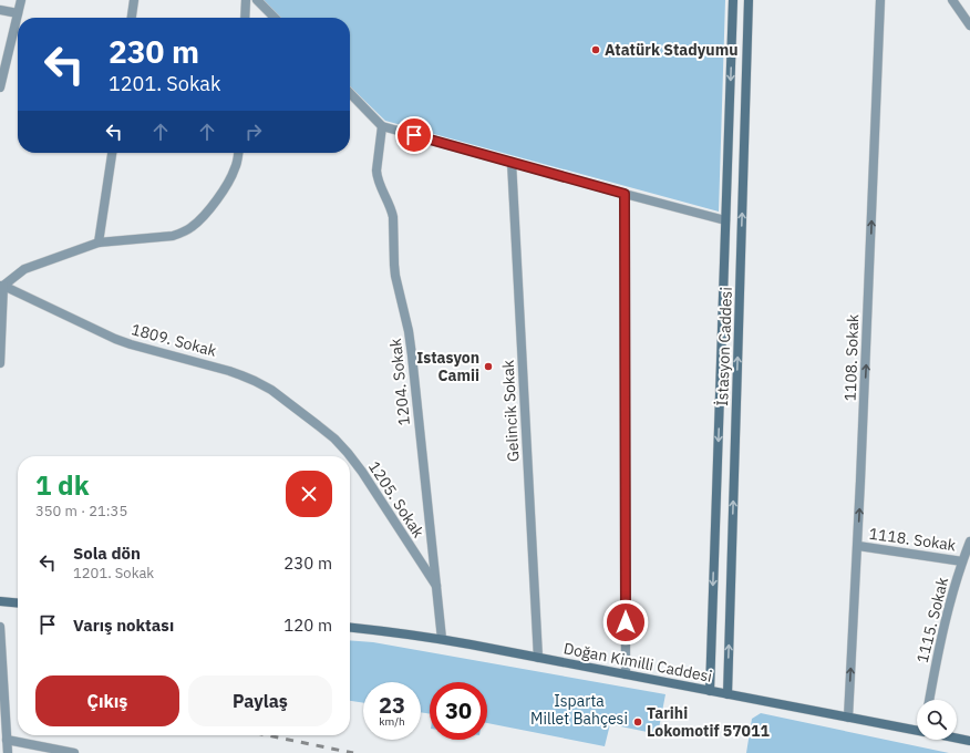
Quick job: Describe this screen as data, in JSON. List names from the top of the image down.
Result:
{
  "streets": {
    "main road": ["İstasyon Caddesi", "Doğan Kimilli Caddesi"],
    "street": [
      "1809. Sokak",
      "1108. Sokak",
      "1204. Sokak",
      "Gelincik Sokak",
      "1205. Sokak",
      "1118. Sokak",
      "1115. Sokak"
    ]
  },
  "crossings": [
    ["1809. Sokak", "1205. Sokak"],
    ["İstasyon Caddesi", "Doğan Kimilli Caddesi"],
    ["1108. Sokak", "1118. Sokak"],
    ["1108. Sokak", "Doğan Kimilli Caddesi"],
    ["1204. Sokak", "1205. Sokak"],
    ["1204. Sokak", "Doğan Kimilli Caddesi"],
    ["Gelincik Sokak", "Doğan Kimilli Caddesi"],
    ["1118. Sokak", "1115. Sokak"]
  ],
  "one_way": ["1108. Sokak"],
  "parks": ["Isparta Millet Bahçesi"],
  "places": ["Atatürk Stadyumu", "Istasyon Camii", "Tarihi Lokomotif 57011"],
  "page": {
    "turn": ["230 m", "1201. Sokak"],
    "heading": ["1 dk", "350 m · 21:35"],
    "list": [
      {
        "name": "Sola dön",
        "note": "1201. Sokak",
        "value": "230 m"
      },
      {
        "name": "Varış noktası",
        "value": "120 m"
      }
    ],
    "buttons": ["Çıkış", "Paylaş"],
    "speed": "23 km/h",
    "limit": "30"
  }
}
